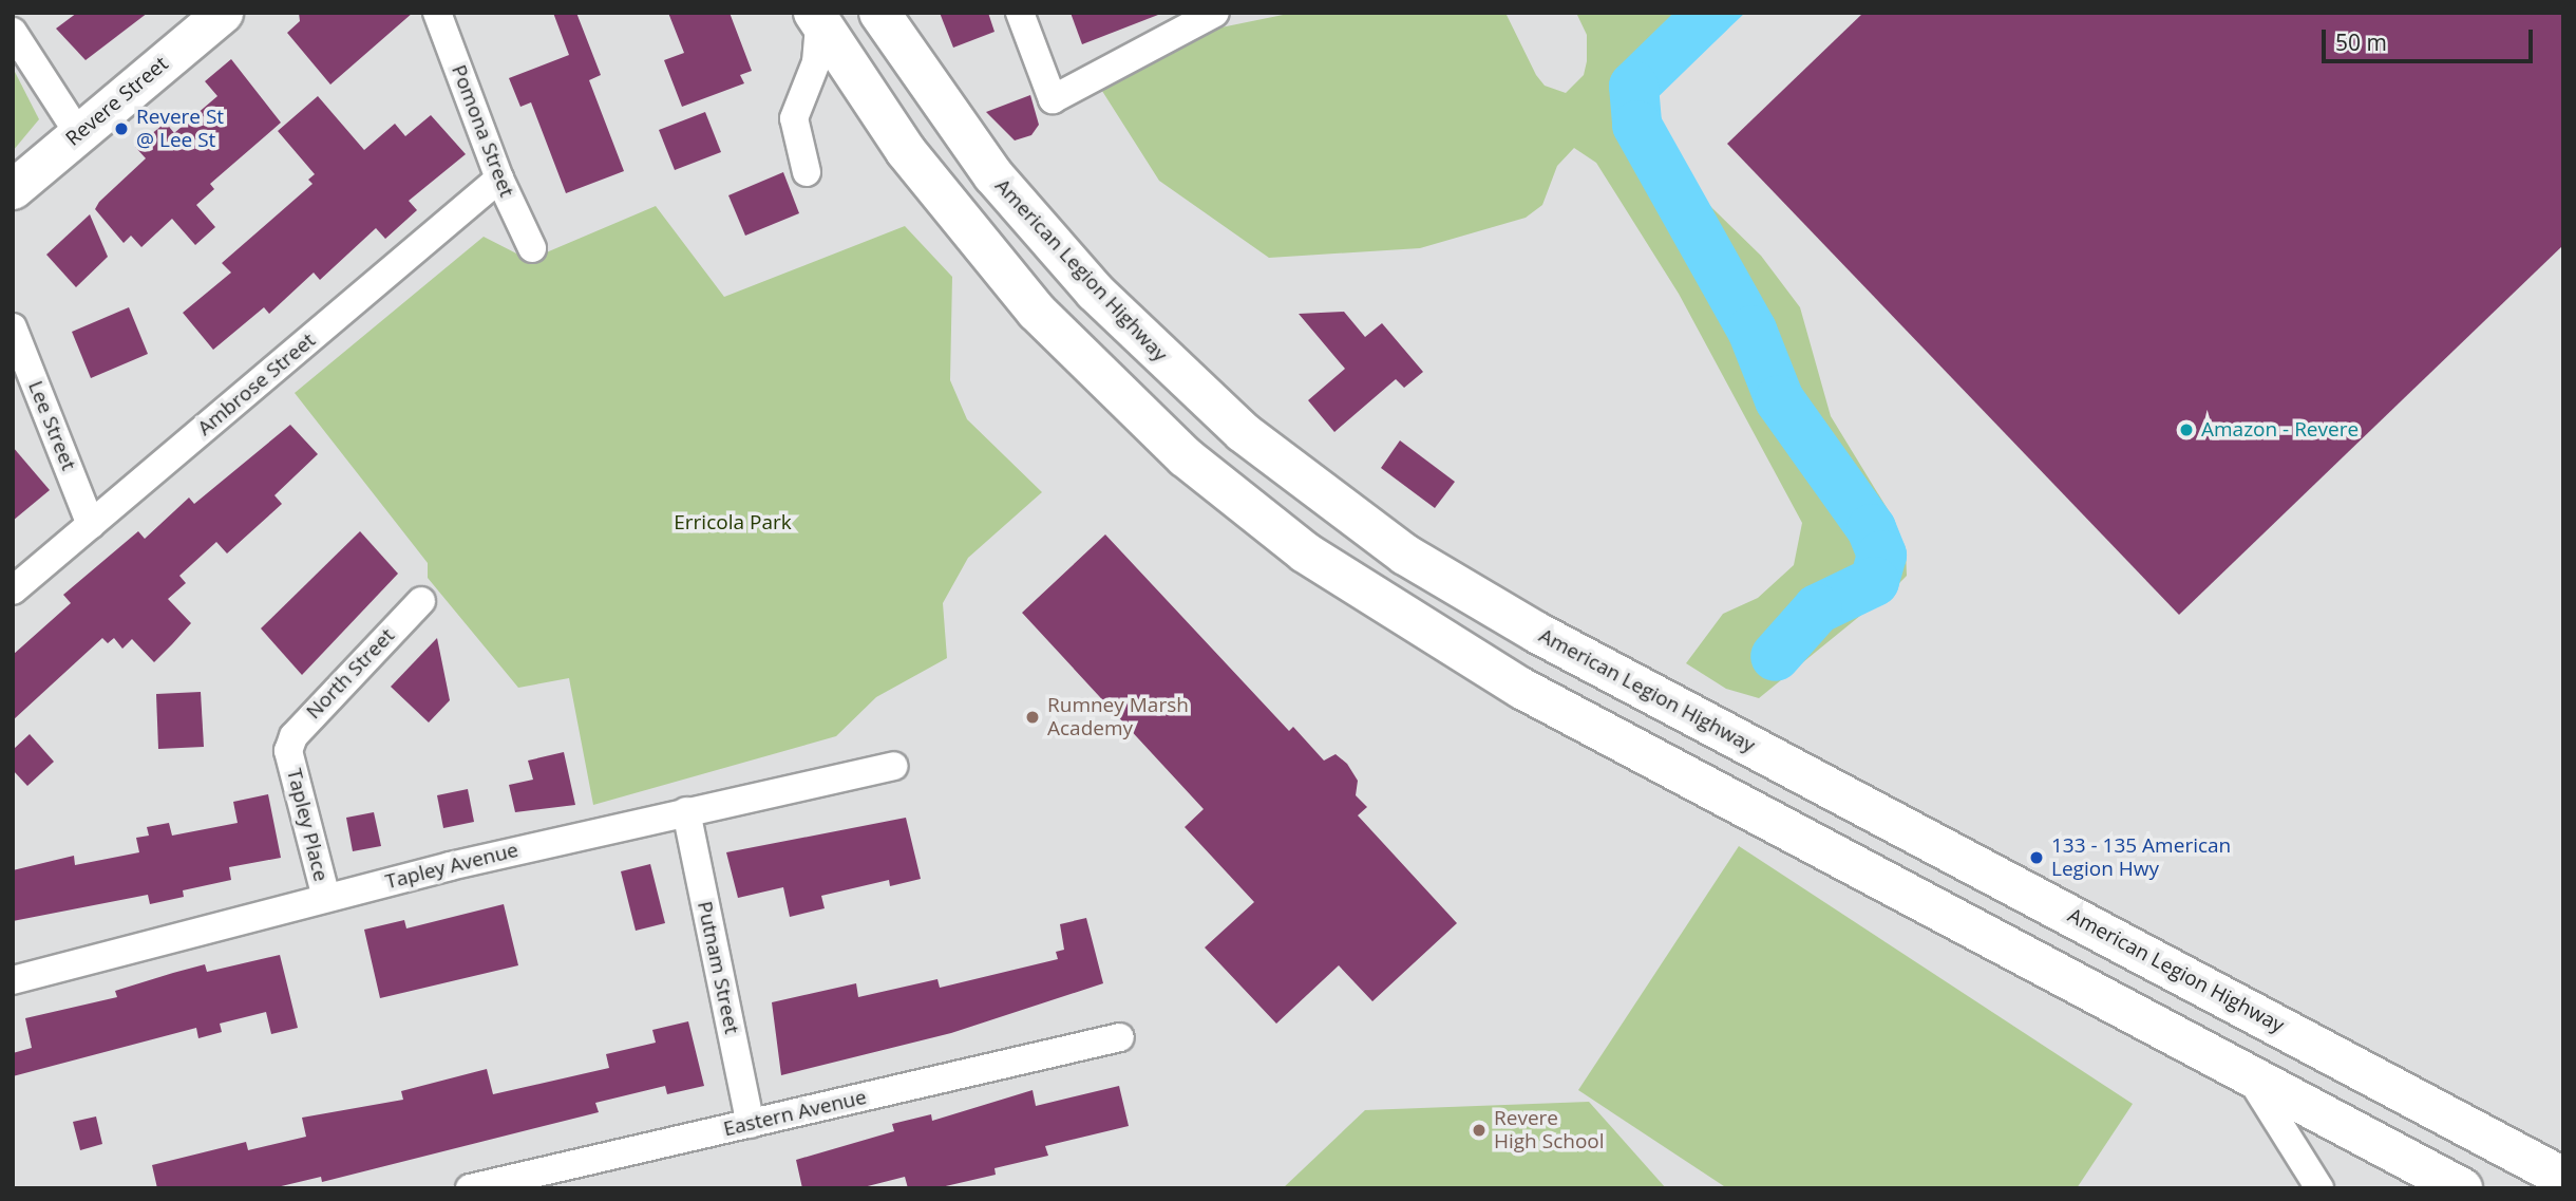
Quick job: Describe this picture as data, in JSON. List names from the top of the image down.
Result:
{
  "streets": {
    "highway": ["American Legion Highway"],
    "street": [
      "Revere Street",
      "Pomona Street",
      "Ambrose Street",
      "Lee Street",
      "North Street",
      "Tapley Place",
      "Tapley Avenue",
      "Putnam Street",
      "Eastern Avenue"
    ]
  },
  "crossings": [
    ["Pomona Street", "Ambrose Street"],
    ["Ambrose Street", "Lee Street"],
    ["North Street", "Tapley Place"],
    ["Tapley Place", "Tapley Avenue"],
    ["Tapley Avenue", "Putnam Street"],
    ["Putnam Street", "Eastern Avenue"]
  ],
  "parks": ["Erricola Park"],
  "places": [
    "Revere St @ Lee St",
    "Amazon - Revere",
    "Rumney Marsh Academy",
    "133 - 135 American Legion Hwy",
    "Revere High School"
  ],
  "scale_bar": "50 m"
}
